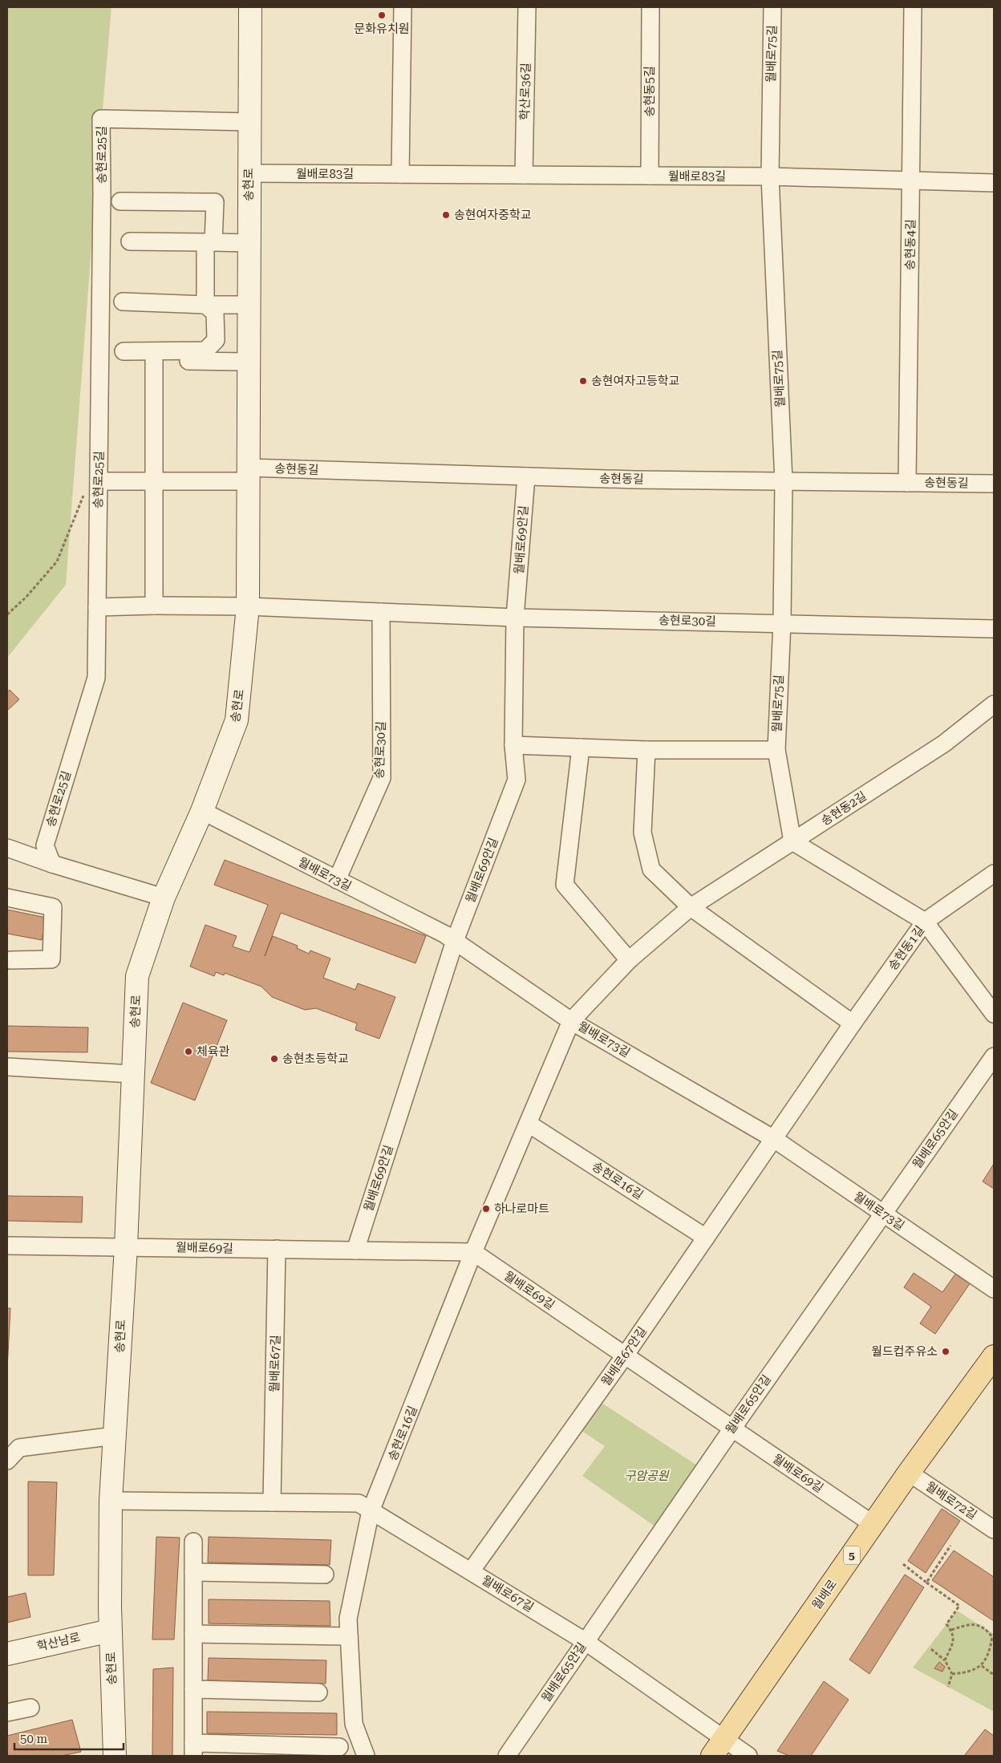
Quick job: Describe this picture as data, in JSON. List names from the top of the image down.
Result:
{
  "streets": {
    "main road": [
      "송현로",
      "5",
      "월배로",
      "학산남로"
    ],
    "street": [
      "월배로75길",
      "학산로36길",
      "송현동5길",
      "송현로25길",
      "월배로83길",
      "송현동4길",
      "송현동길",
      "월배로69안길",
      "송현로30길",
      "송현동2길",
      "월배로73길",
      "송현동1길",
      "월배로65안길",
      "송현로16길",
      "월배로69길",
      "월배로67안길",
      "월배로67길",
      "월배로72길"
    ]
  },
  "crossings": [
    ["월배로75길", "월배로83길"],
    ["월배로75길", "송현동길"],
    ["월배로75길", "월배로69안길"],
    ["월배로75길", "송현로30길"],
    ["월배로75길", "송현동2길"],
    ["학산로36길", "월배로83길"],
    ["송현동5길", "월배로83길"],
    ["송현로25길", "송현로"],
    ["송현로25길", "송현동길"],
    ["월배로83길", "송현로"],
    ["월배로83길", "송현동4길"],
    ["송현로", "송현동길"],
    ["송현로", "송현로30길"],
    ["송현로", "월배로73길"],
    ["송현로", "월배로69길"],
    ["송현로", "월배로67길"],
    ["송현로", "학산남로"],
    ["송현동4길", "송현동길"],
    ["송현동길", "월배로69안길"],
    ["월배로69안길", "송현로30길"],
    ["월배로69안길", "월배로73길"],
    ["월배로69안길", "월배로69길"],
    ["송현로30길", "월배로73길"],
    ["송현동2길", "월배로73길"],
    ["송현동2길", "송현로16길"],
    ["월배로73길", "송현동1길"],
    ["월배로73길", "월배로65안길"],
    ["월배로73길", "송현로16길"],
    ["월배로73길", "월배로67안길"],
    ["송현동1길", "월배로67안길"],
    ["월배로65안길", "월배로69길"],
    ["월배로65안길", "월배로67길"],
    ["송현로16길", "월배로69길"],
    ["송현로16길", "월배로67안길"],
    ["송현로16길", "월배로67길"],
    ["월배로69길", "월배로67안길"],
    ["월배로69길", "월배로67길"],
    ["월배로69길", "월배로"],
    ["월배로67안길", "월배로67길"],
    ["월배로67길", "월배로"],
    ["월배로72길", "월배로"]
  ],
  "parks": ["구암공원"],
  "places": [
    "문화유치원",
    "송현여자중학교",
    "송현여자고등학교",
    "체육관",
    "송현초등학교",
    "하나로마트",
    "월드컵주유소"
  ],
  "scale_bar": "50 m"
}
